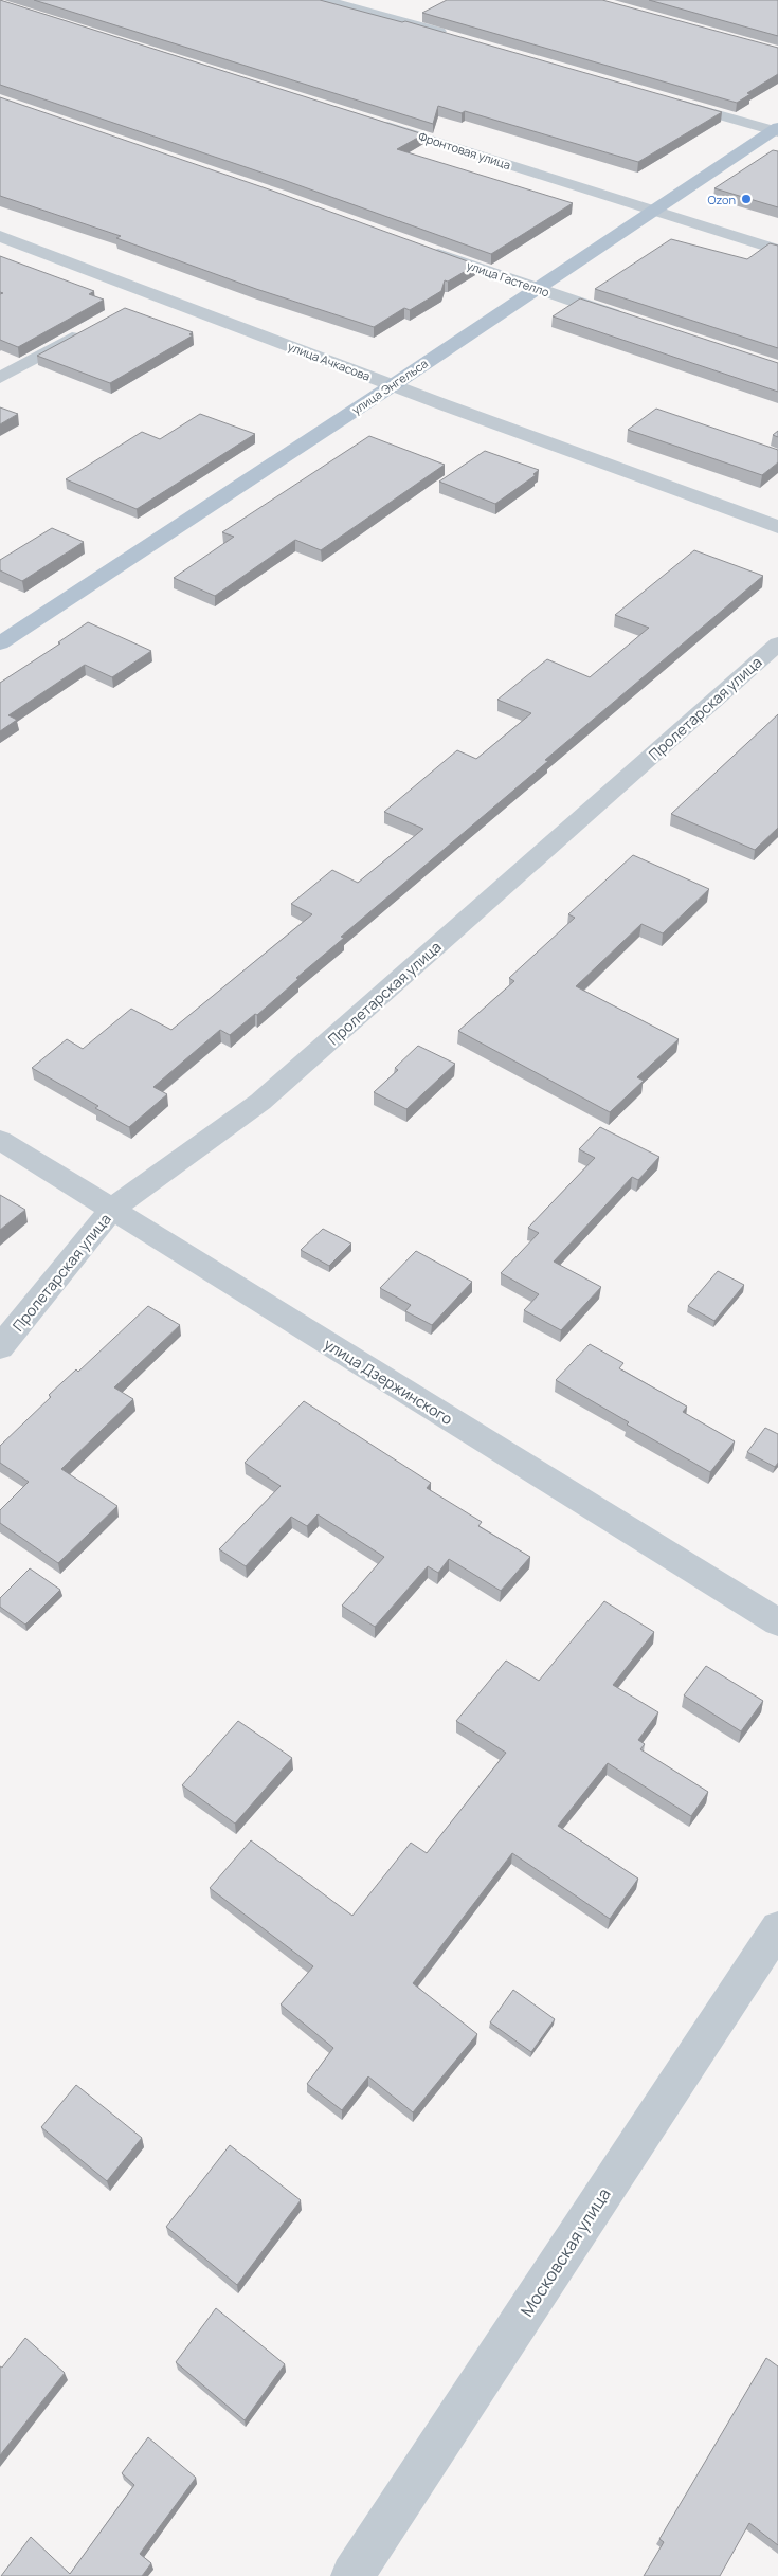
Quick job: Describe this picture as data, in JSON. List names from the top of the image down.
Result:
{
  "streets": {
    "main road": ["улица Энгельса"],
    "street": [
      "Фронтовая улица",
      "улица Гастелло",
      "улица Ачкасова",
      "Пролетарская улица",
      "улица Дзержинского",
      "Московская улица"
    ]
  },
  "crossings": [
    ["Фронтовая улица", "улица Энгельса"],
    ["улица Гастелло", "улица Энгельса"],
    ["улица Ачкасова", "улица Энгельса"],
    ["Пролетарская улица", "улица Дзержинского"]
  ],
  "places": ["Ozon"]
}
